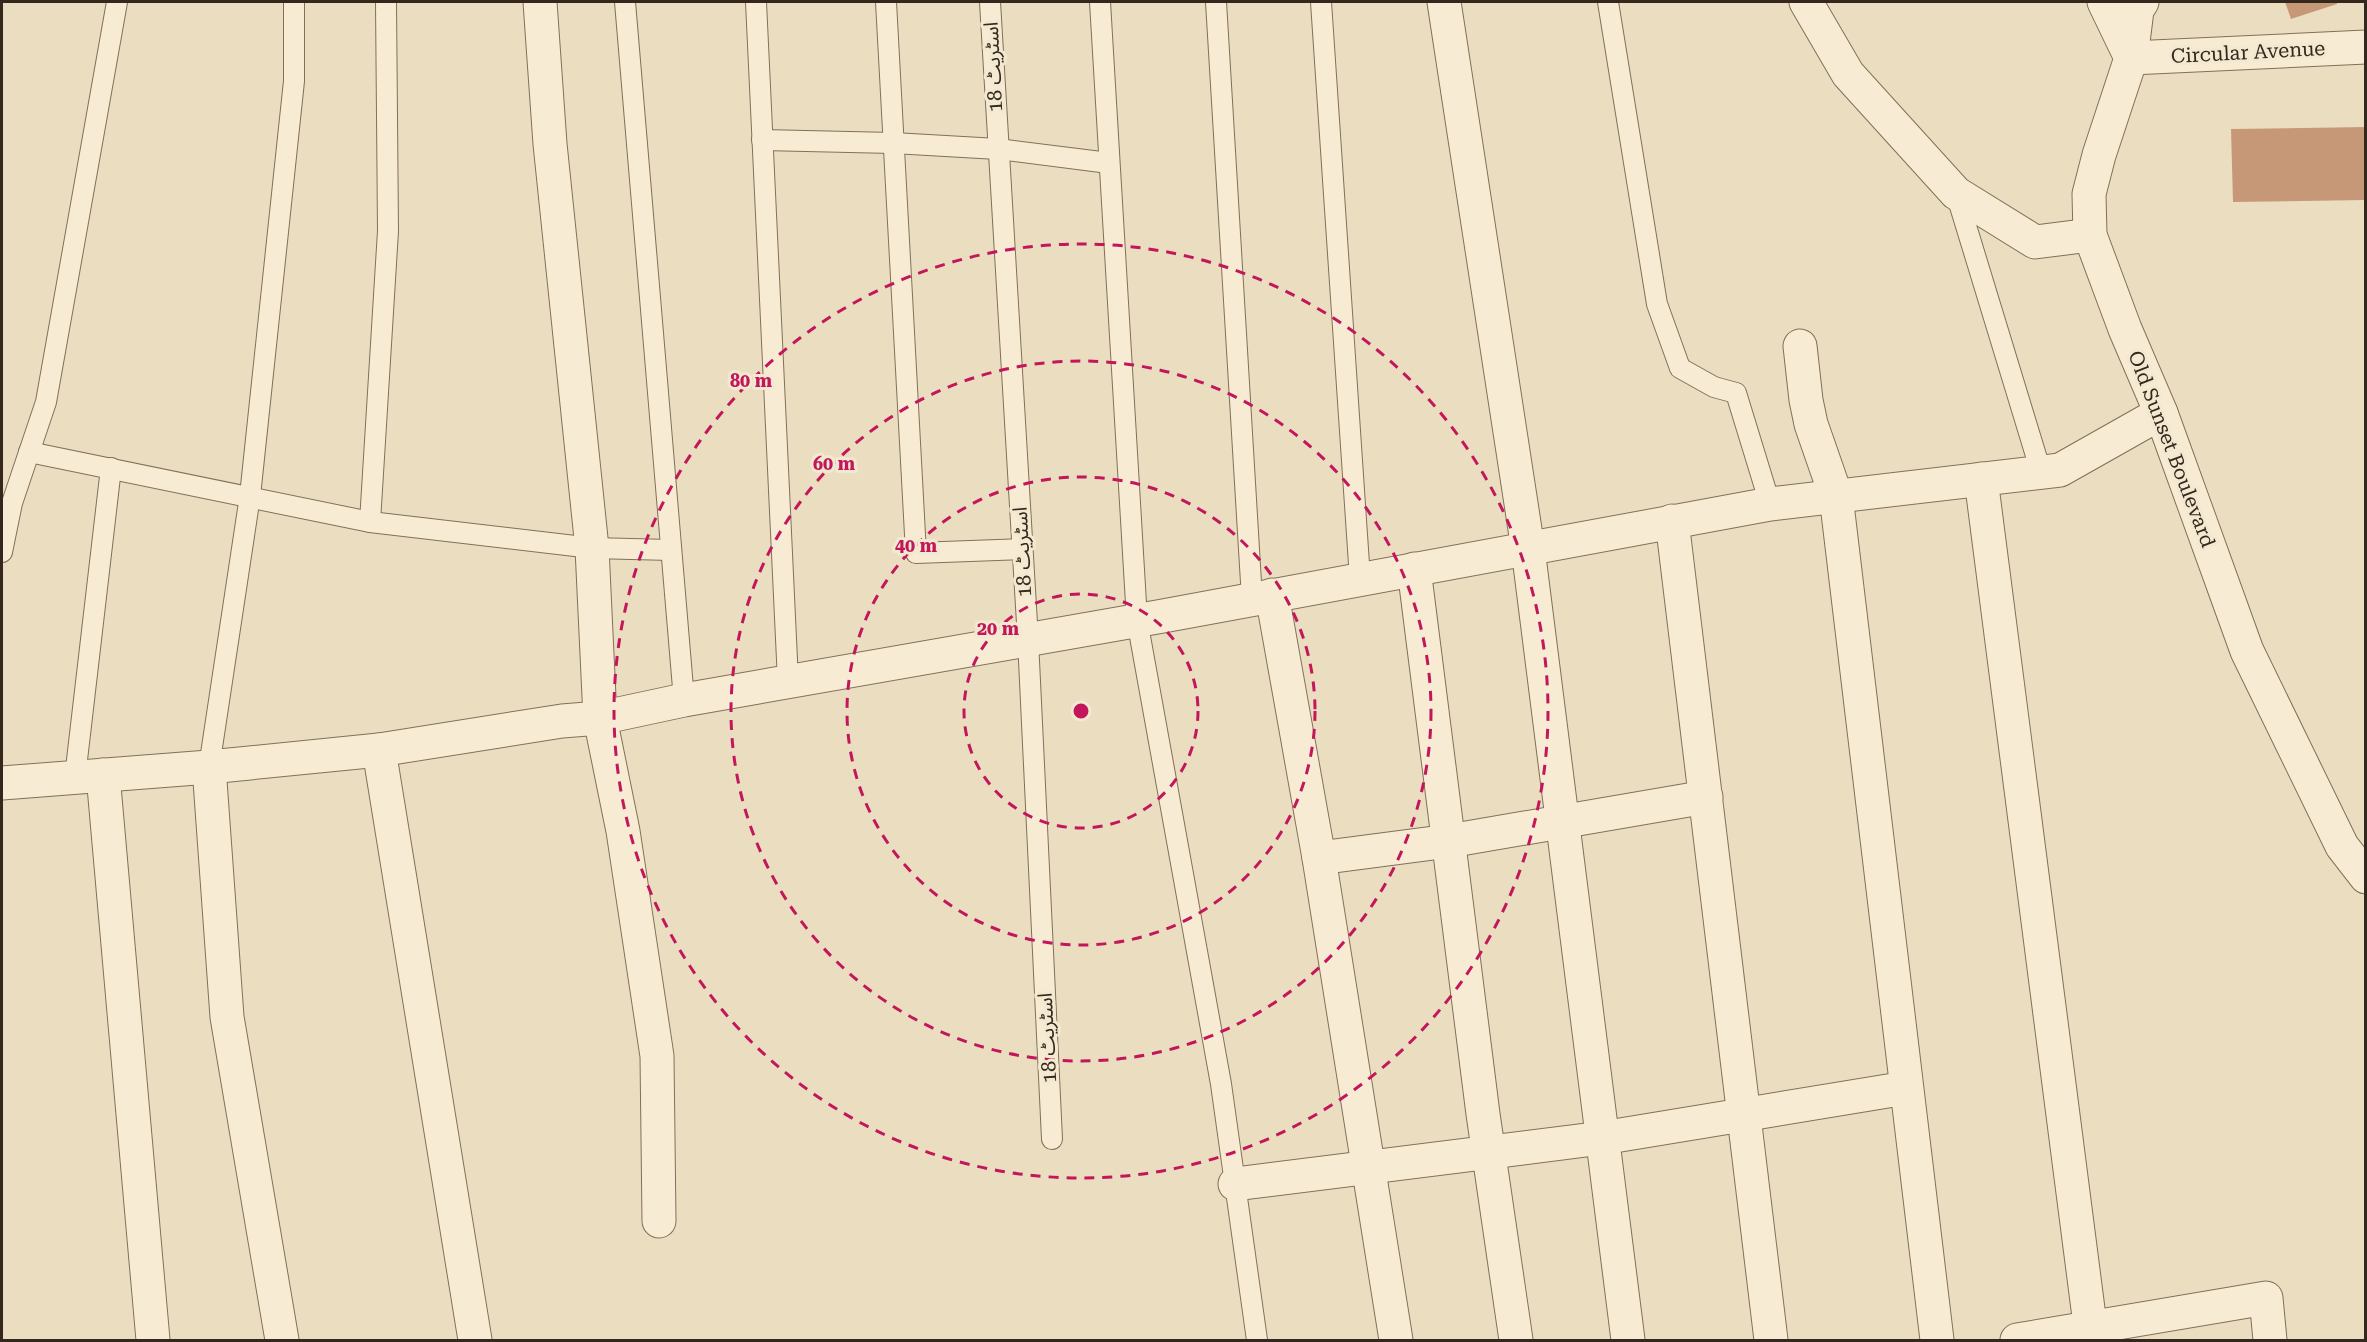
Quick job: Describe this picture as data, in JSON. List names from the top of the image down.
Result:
{
  "streets": {
    "street": ["Circular Avenue", "Old Sunset Boulevard"],
    "lane": ["اسٹریٹ 18"]
  },
  "crossings": [
    ["Circular Avenue", "Old Sunset Boulevard"]
  ],
  "rings": [
    "80 m",
    "60 m",
    "40 m",
    "20 m"
  ]
}
